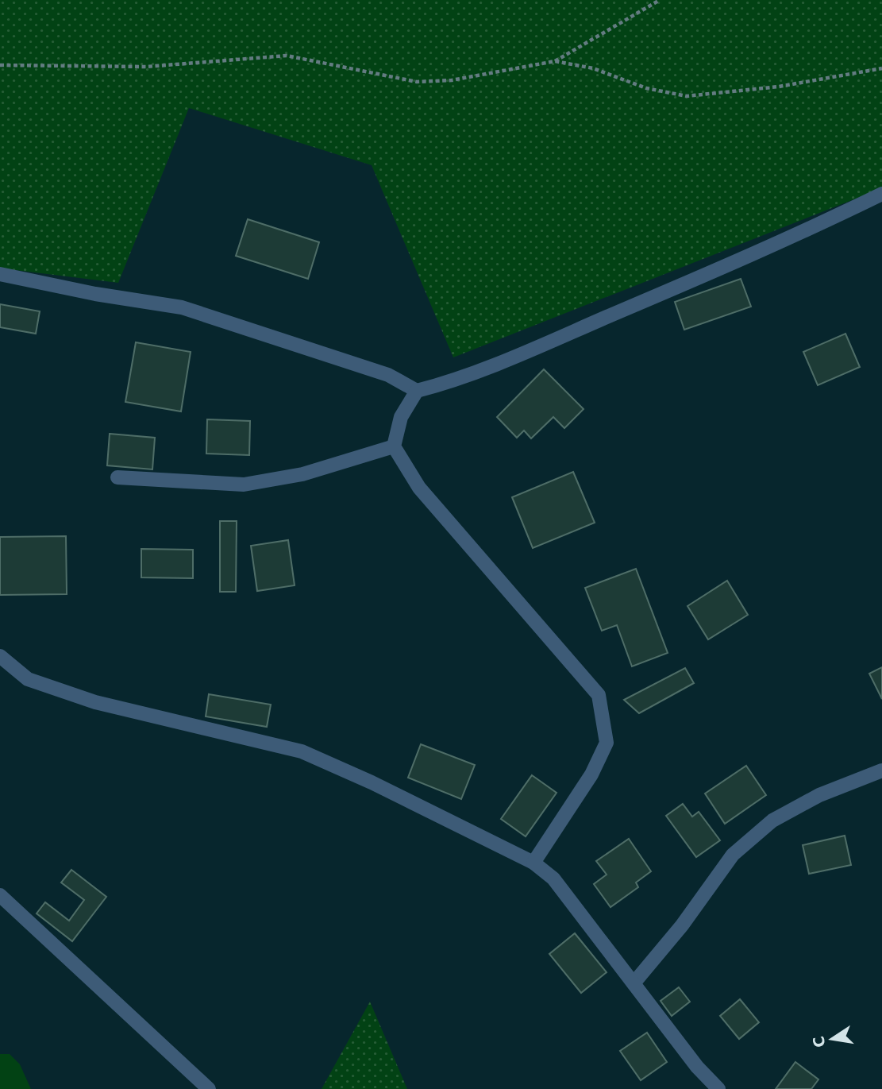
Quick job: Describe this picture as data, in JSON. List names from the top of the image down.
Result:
{
  "north": "left"
}
